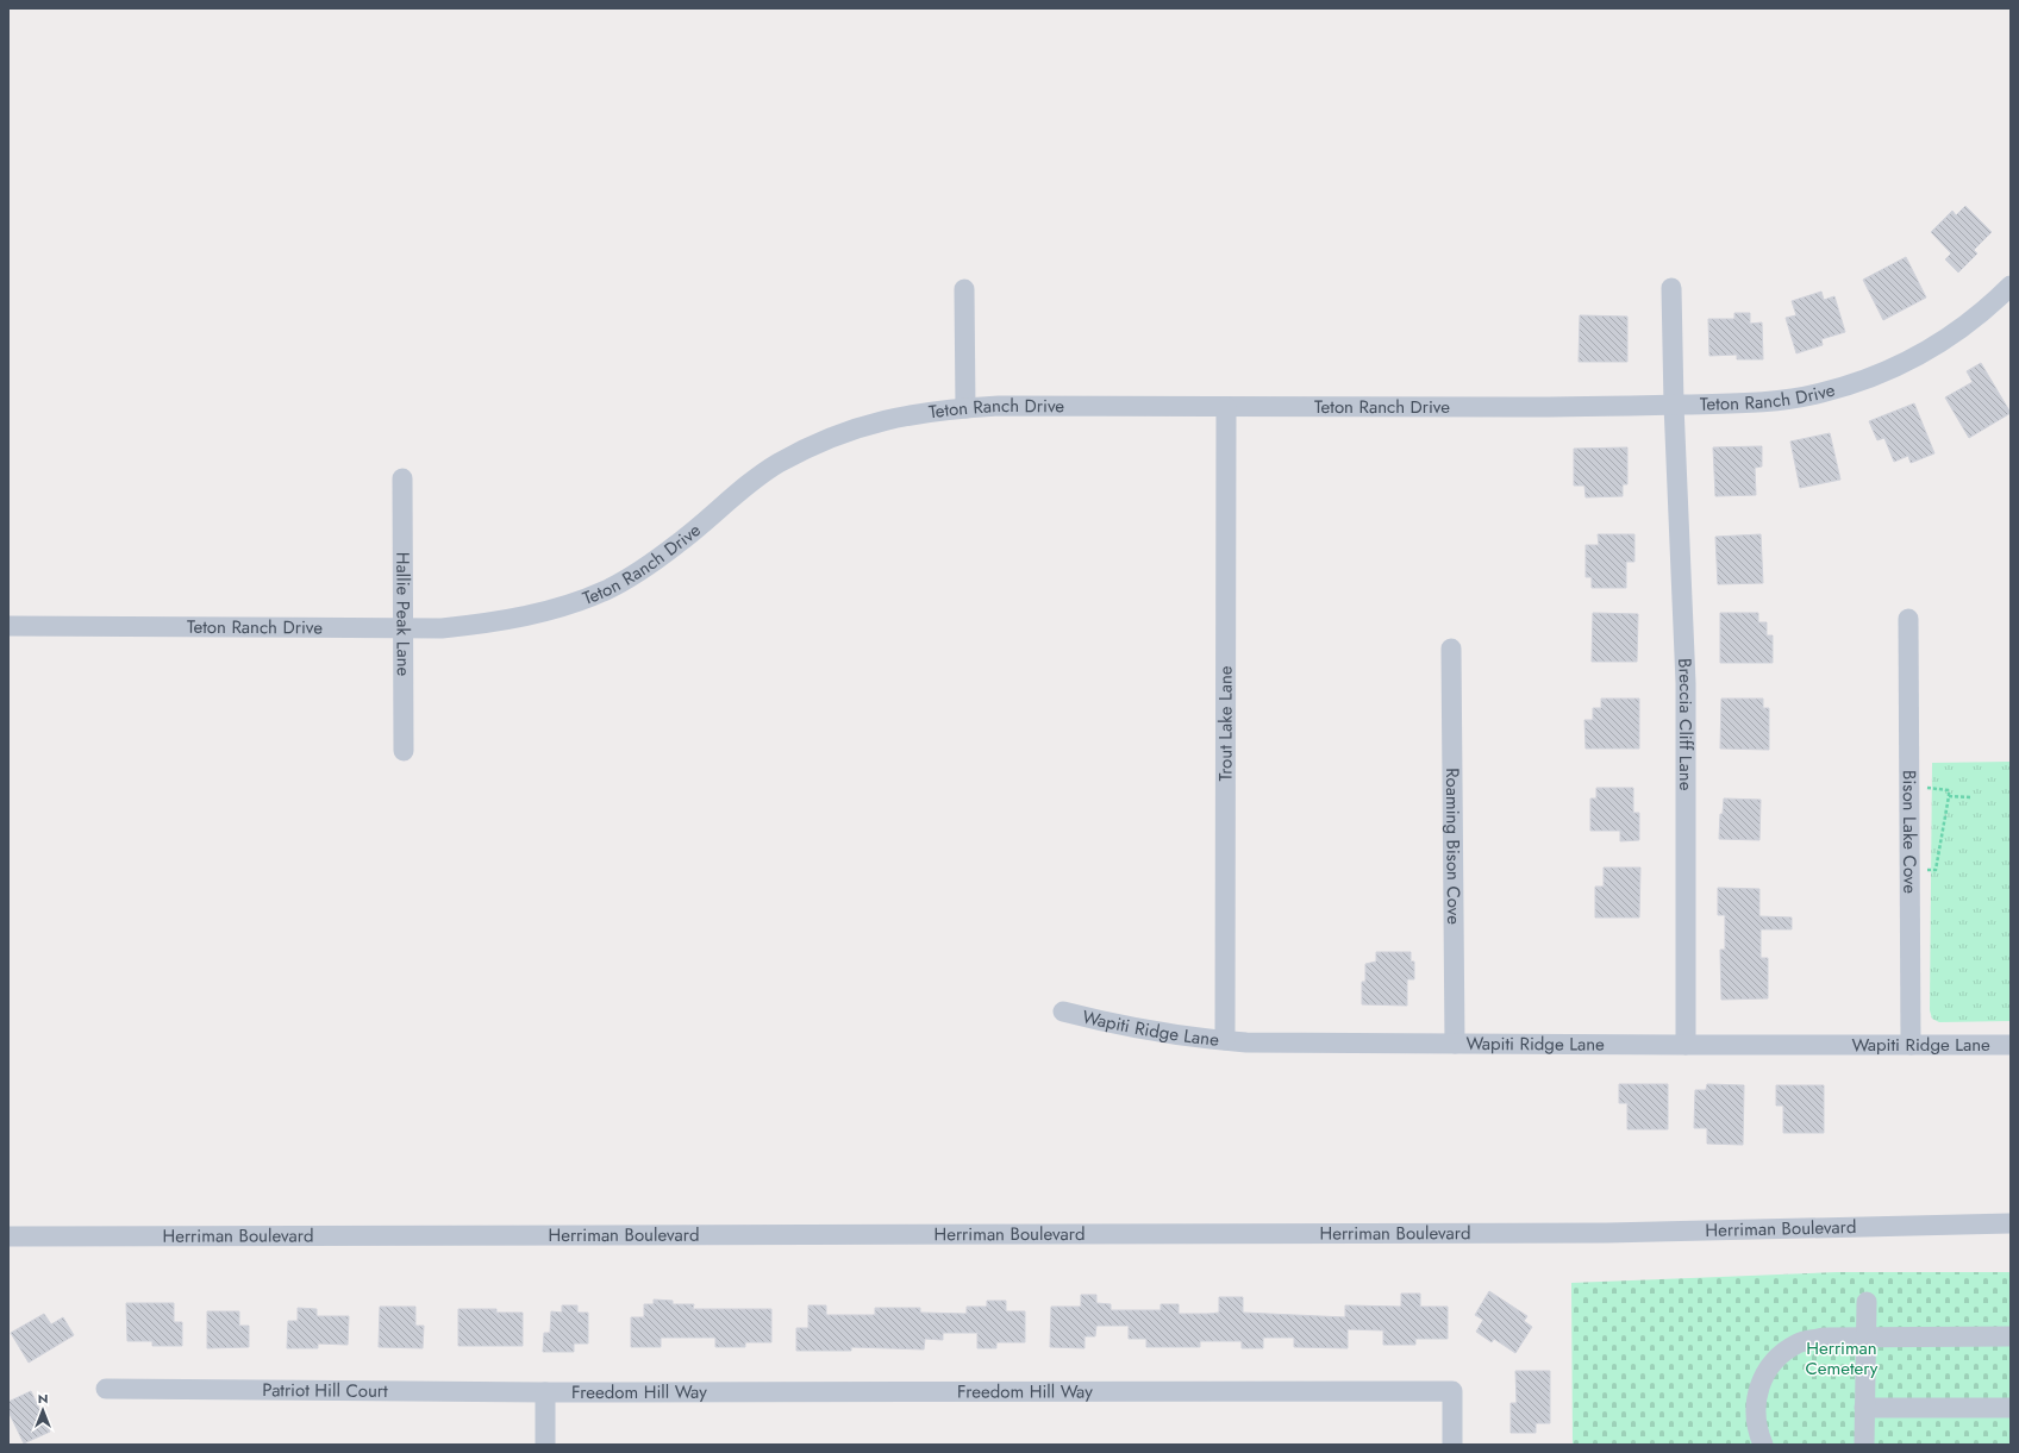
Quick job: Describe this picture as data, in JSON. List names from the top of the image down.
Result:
{
  "streets": {
    "street": [
      "Teton Ranch Drive",
      "Hallie Peak Lane",
      "Trout Lake Lane",
      "Breccia Cliff Lane",
      "Bison Lake Cove",
      "Roaming Bison Cove",
      "Wapiti Ridge Lane",
      "Herriman Boulevard",
      "Patriot Hill Court",
      "Freedom Hill Way"
    ]
  },
  "crossings": [
    ["Teton Ranch Drive", "Hallie Peak Lane"],
    ["Teton Ranch Drive", "Trout Lake Lane"],
    ["Teton Ranch Drive", "Breccia Cliff Lane"],
    ["Trout Lake Lane", "Wapiti Ridge Lane"],
    ["Breccia Cliff Lane", "Wapiti Ridge Lane"],
    ["Bison Lake Cove", "Wapiti Ridge Lane"],
    ["Roaming Bison Cove", "Wapiti Ridge Lane"],
    ["Patriot Hill Court", "Freedom Hill Way"]
  ],
  "parks": ["Herriman Cemetery"],
  "north": "top"
}
